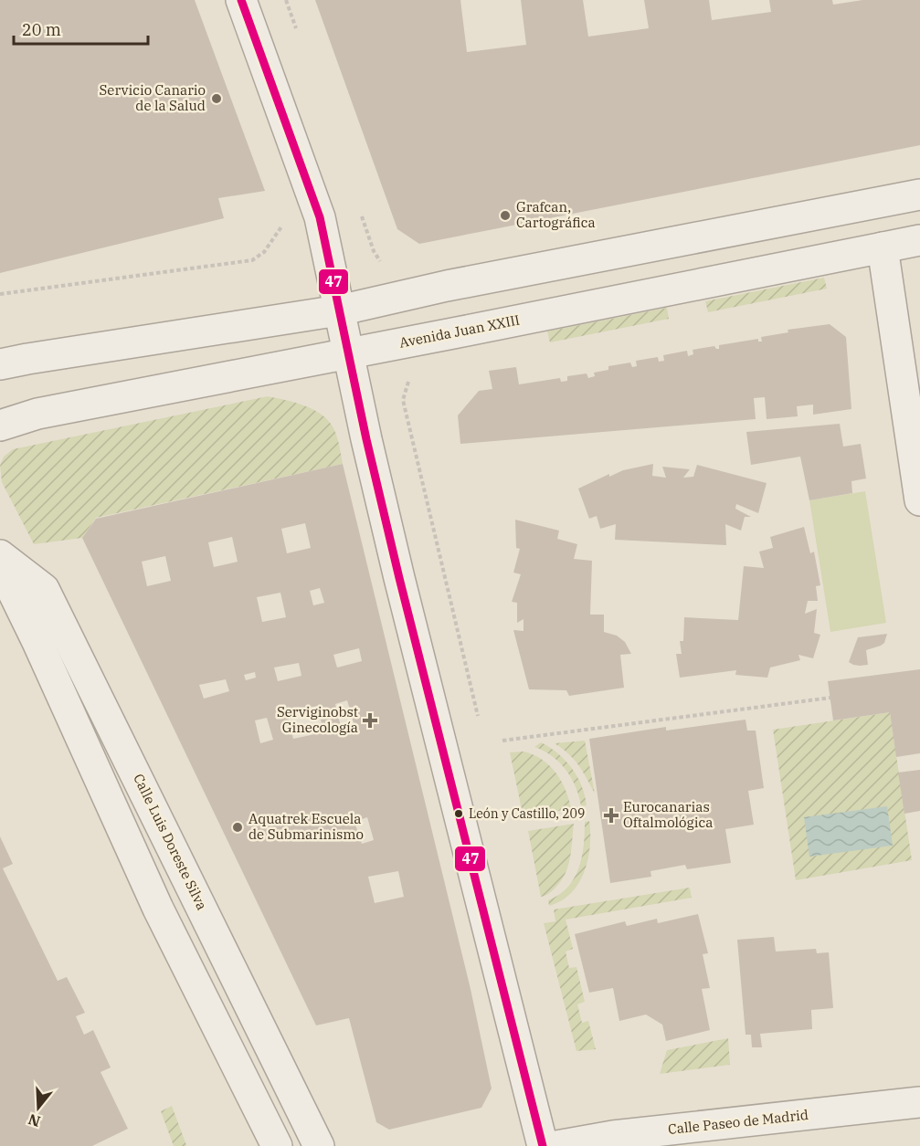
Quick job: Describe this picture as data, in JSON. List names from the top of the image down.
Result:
{
  "streets": {
    "street": ["Avenida Juan XXIII", "Calle Luis Doreste Silva", "Calle Paseo de Madrid"]
  },
  "places": {
    "other": [
      "Servicio Canario de la Salud",
      "Grafcan, Cartográfica",
      "León y Castillo, 209",
      "Aquatrek Escuela de Submarinismo"
    ],
    "health": ["Serviginobst Ginecología", "Eurocanarias Oftalmológica"]
  },
  "lines": ["transit line 47"],
  "scale_bar": "20 m",
  "north": "bottom"
}
